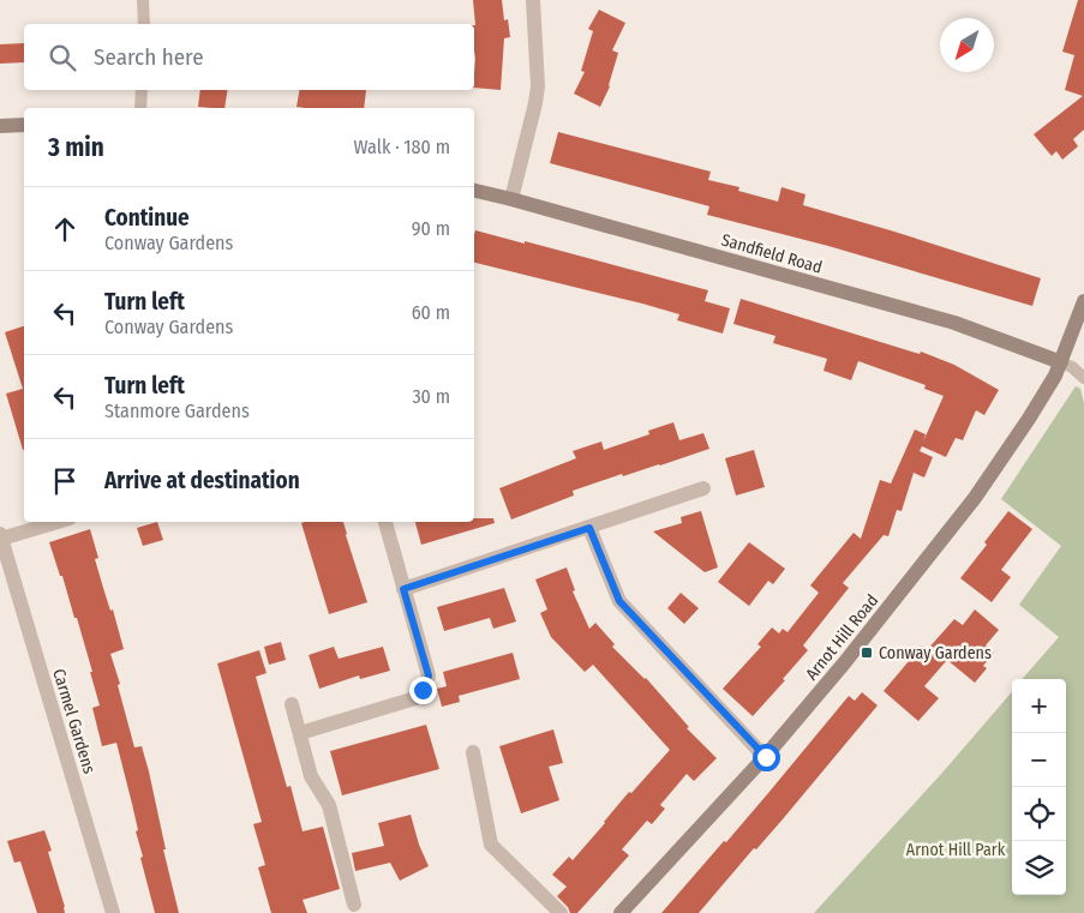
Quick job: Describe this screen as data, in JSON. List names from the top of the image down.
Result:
{
  "streets": {
    "street": ["Sandfield Road", "Arnot Hill Road", "Carmel Gardens"]
  },
  "crossings": [
    ["Sandfield Road", "Arnot Hill Road"]
  ],
  "parks": ["Arnot Hill Park"],
  "places": {
    "transit": ["Conway Gardens"]
  },
  "north": "bottom left",
  "page": {
    "search": "Search here",
    "heading": ["3 min", "Walk · 180 m"],
    "list": [
      ["Continue", "Conway Gardens", "90 m"],
      ["Turn left", "Conway Gardens", "60 m"],
      ["Turn left", "Stanmore Gardens", "30 m"],
      "Arrive at destination"
    ],
    "map_buttons": ["+", "−"]
  }
}
